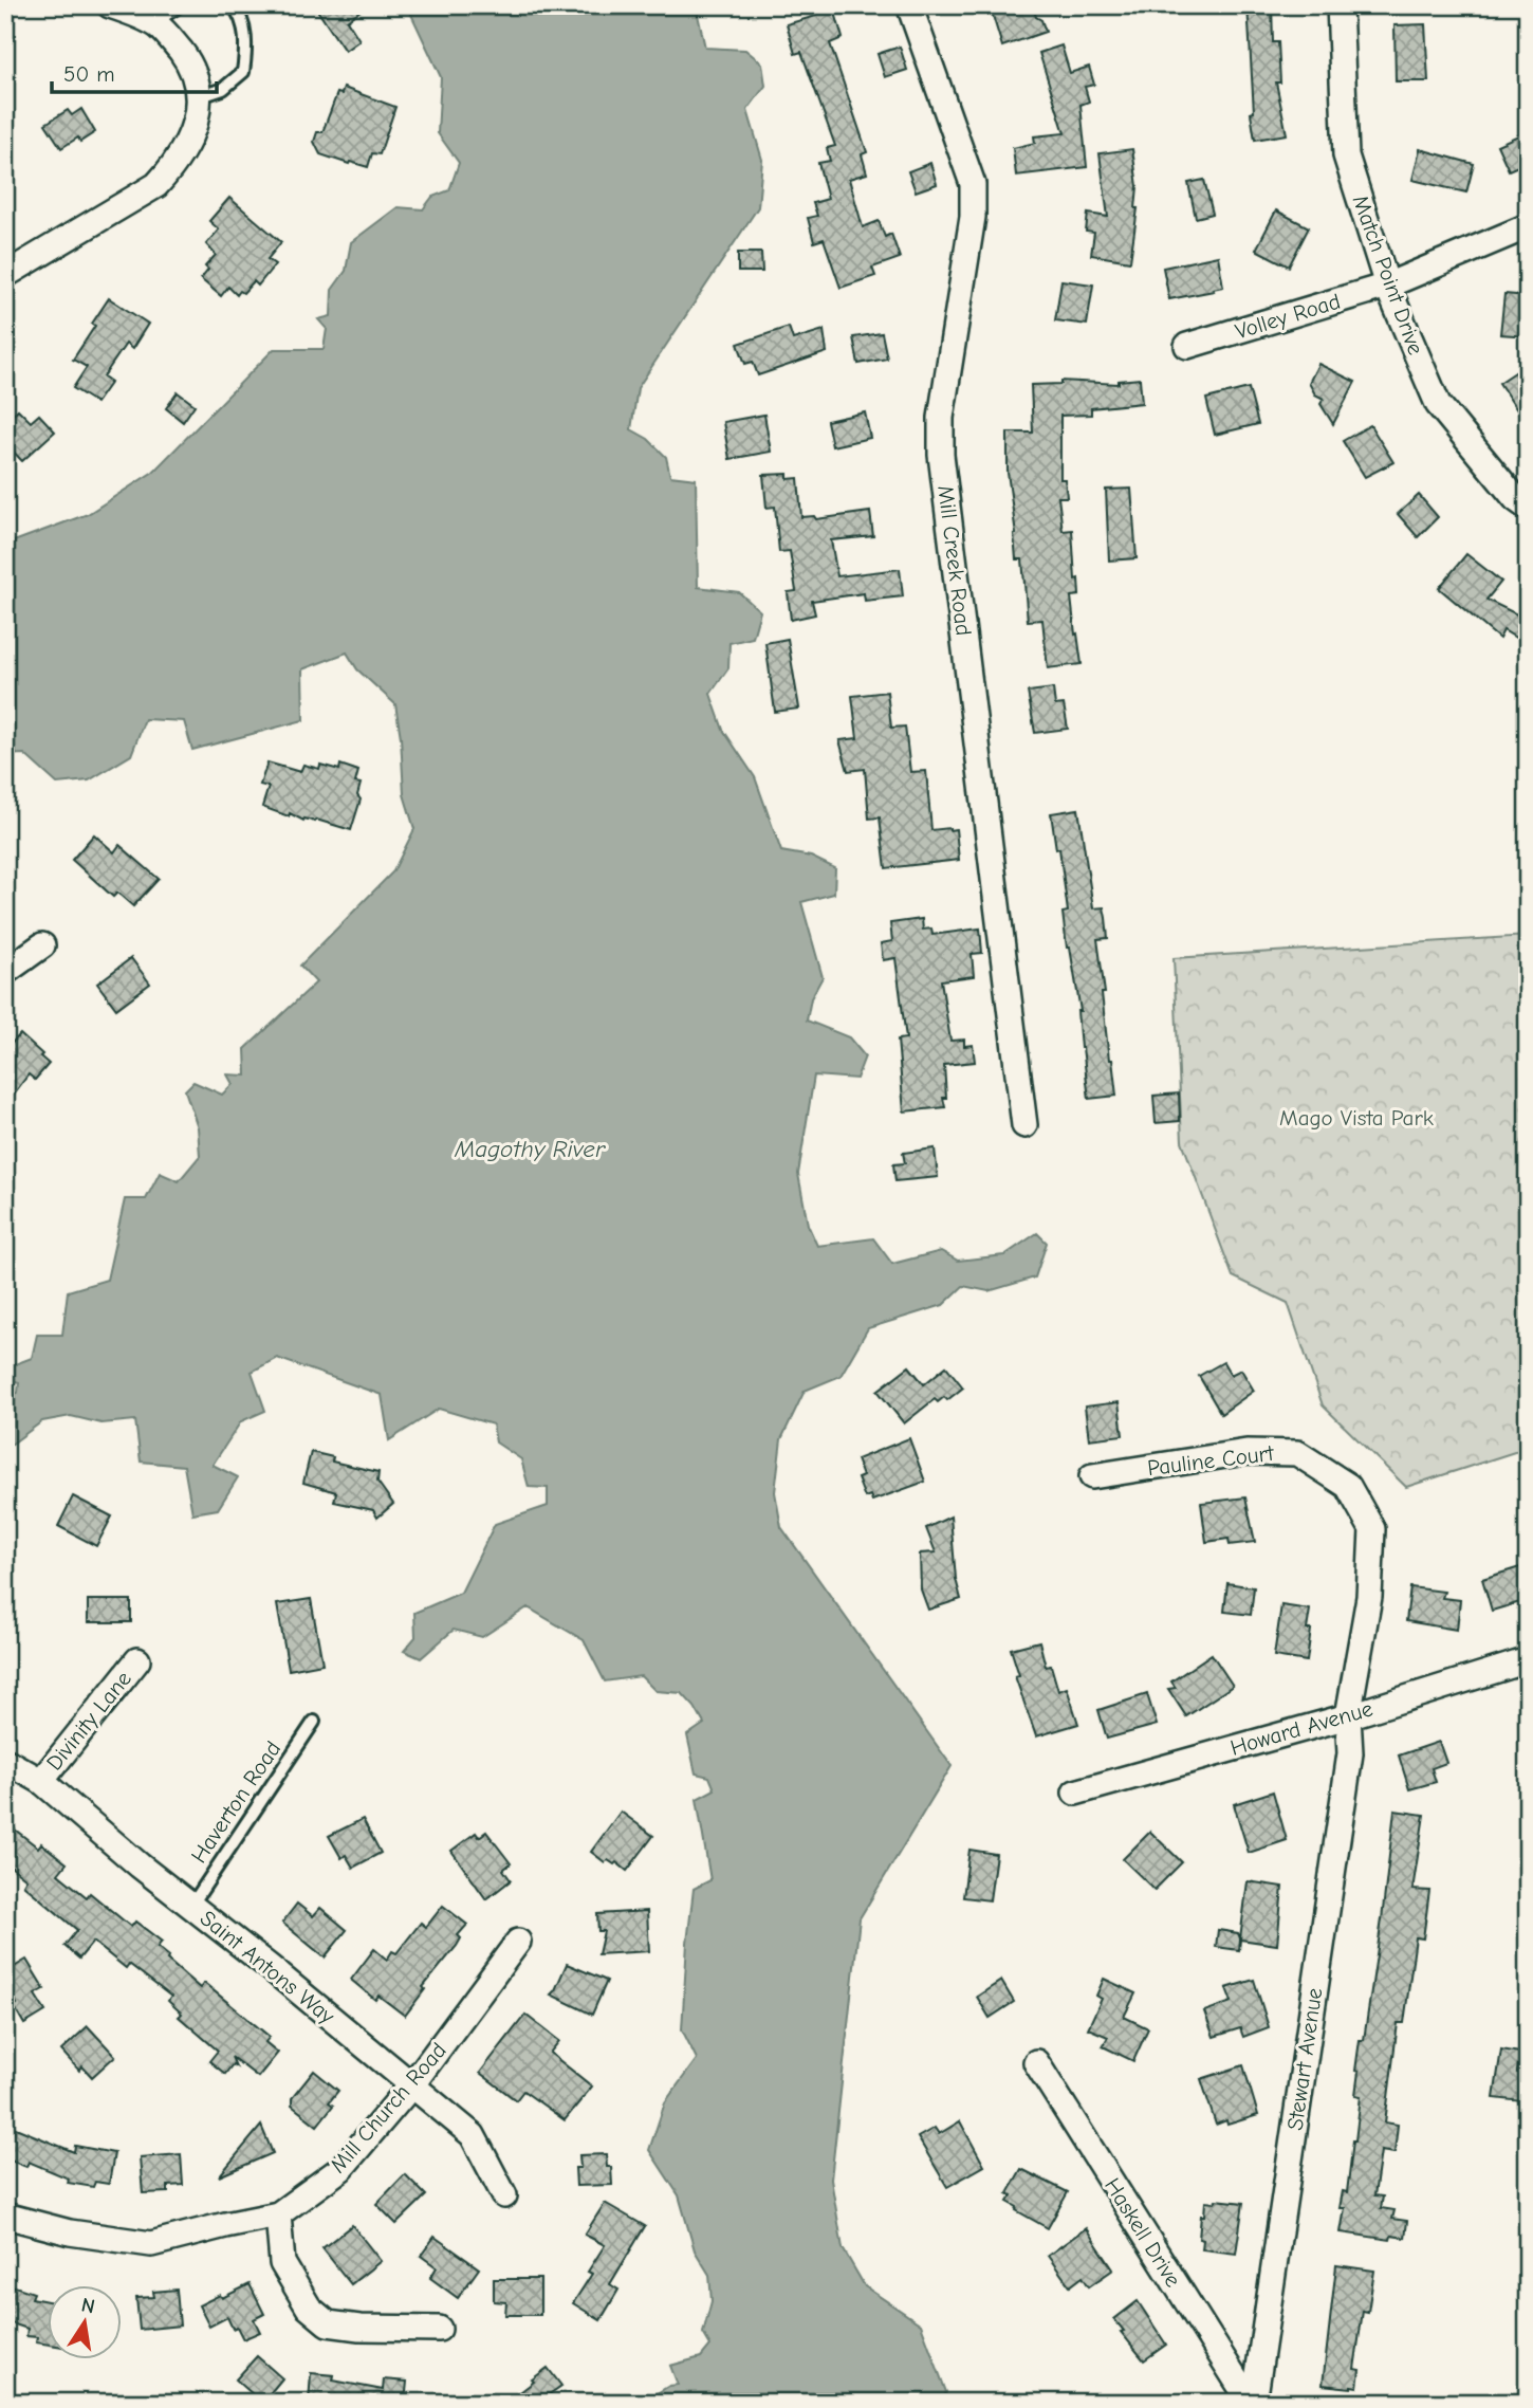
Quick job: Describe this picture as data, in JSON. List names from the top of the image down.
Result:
{
  "streets": {
    "street": [
      "Match Point Drive",
      "Volley Road",
      "Mill Creek Road",
      "Pauline Court",
      "Divinity Lane",
      "Howard Avenue",
      "Saint Antons Way",
      "Stewart Avenue",
      "Mill Church Road",
      "Haskell Drive"
    ],
    "lane": ["Haverton Road"]
  },
  "crossings": [
    ["Match Point Drive", "Volley Road"],
    ["Pauline Court", "Howard Avenue"],
    ["Pauline Court", "Stewart Avenue"],
    ["Divinity Lane", "Saint Antons Way"],
    ["Howard Avenue", "Stewart Avenue"],
    ["Haverton Road", "Saint Antons Way"],
    ["Saint Antons Way", "Mill Church Road"],
    ["Stewart Avenue", "Haskell Drive"]
  ],
  "water": ["Magothy River"],
  "parks": ["Mago Vista Park"],
  "scale_bar": "50 m",
  "north": "top"
}
